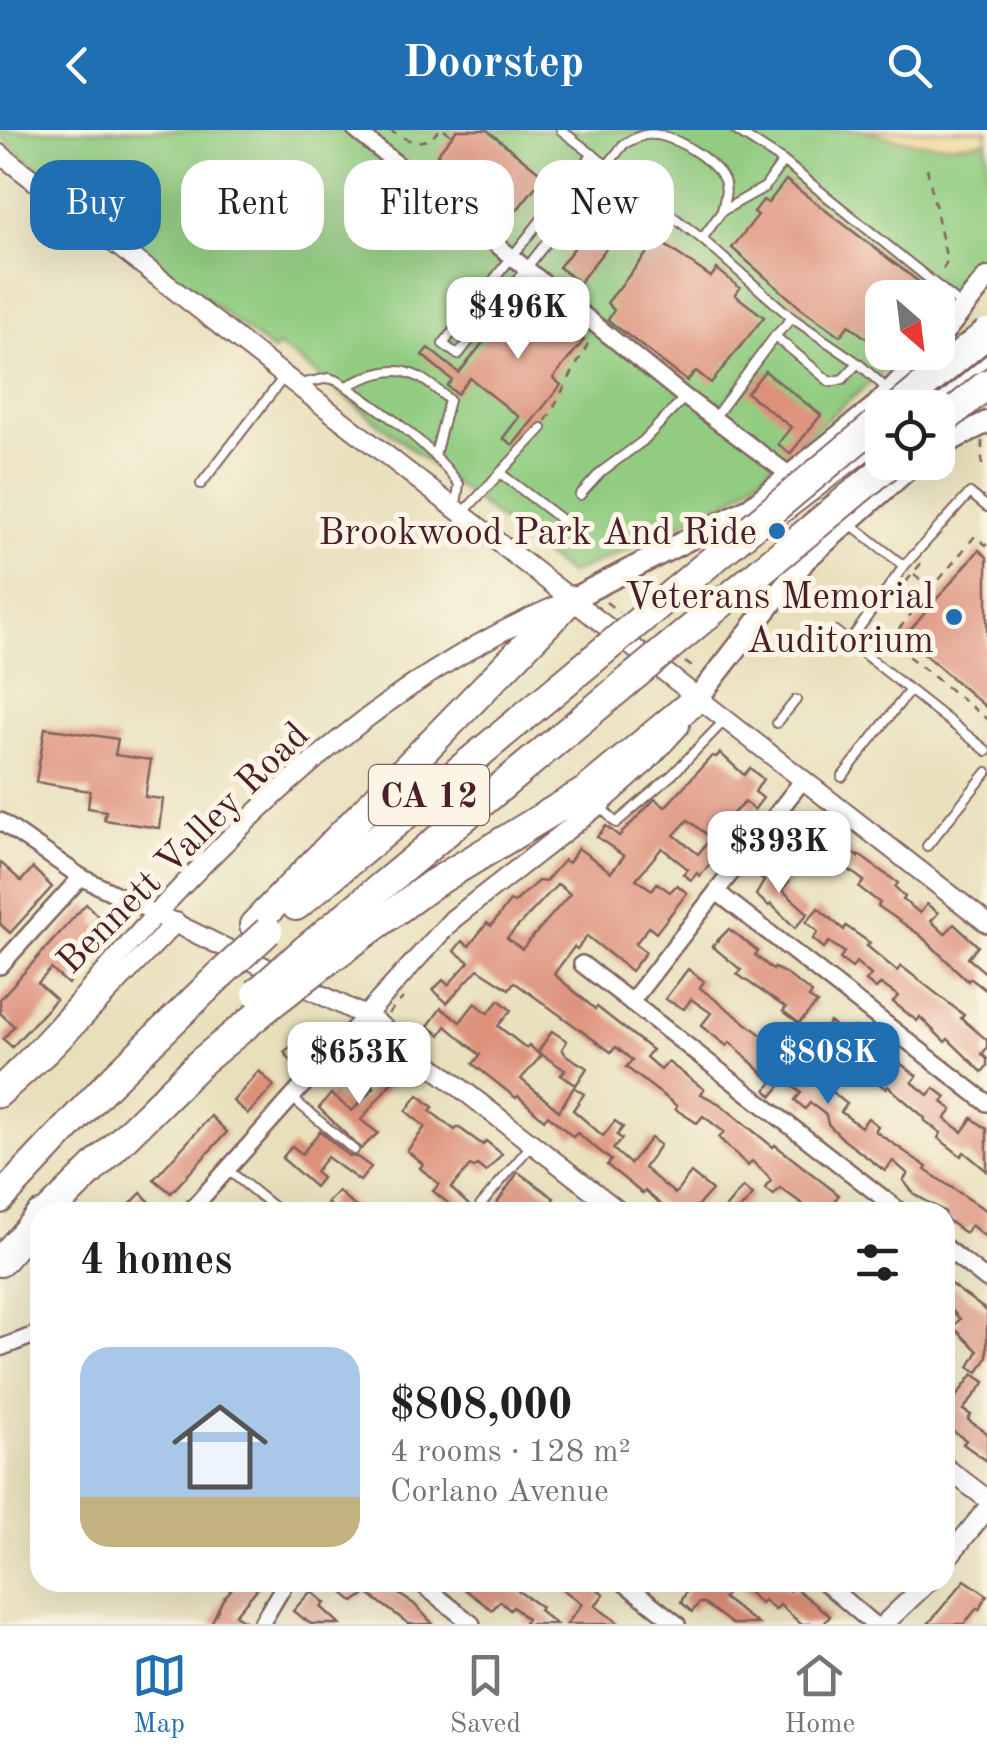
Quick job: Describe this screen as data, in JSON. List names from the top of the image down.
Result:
{
  "streets": {
    "highway": ["CA 12"],
    "main road": ["Bennett Valley Road"]
  },
  "places": ["Brookwood Park And Ride", "Veterans Memorial Auditorium"],
  "north": "bottom right",
  "page": {
    "header": "Doorstep",
    "chip": [
      "Buy",
      "Rent",
      "Filters",
      "New"
    ],
    "price": [
      "$496K",
      "$393K",
      "$653K",
      "$808K"
    ],
    "heading": "4 homes",
    "list": [
      {
        "name": "$808,000",
        "note": "4 rooms · 128 m² · Corlano Avenue"
      }
    ],
    "tabs": ["Map", "Saved", "Home"]
  }
}
